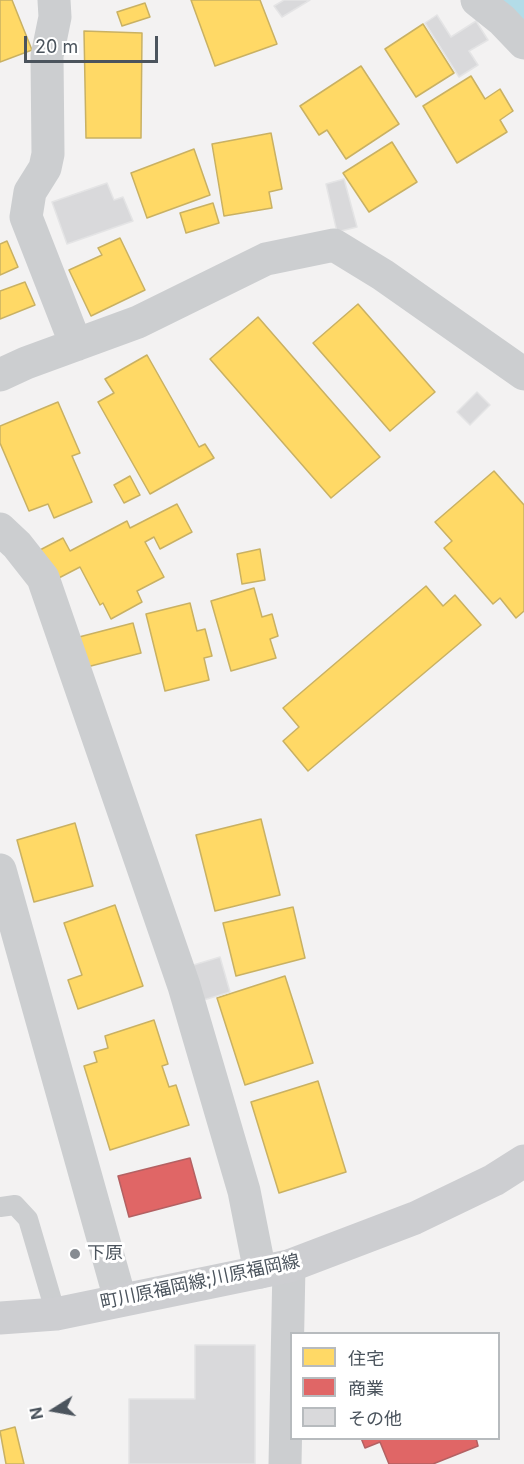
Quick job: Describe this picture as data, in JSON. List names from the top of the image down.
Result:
{
  "streets": {
    "main road": ["町川原福岡線;川原福岡線"]
  },
  "places": ["下原"],
  "legend": ["住宅", "商業", "その他"],
  "scale_bar": "20 m",
  "north": "left"
}
